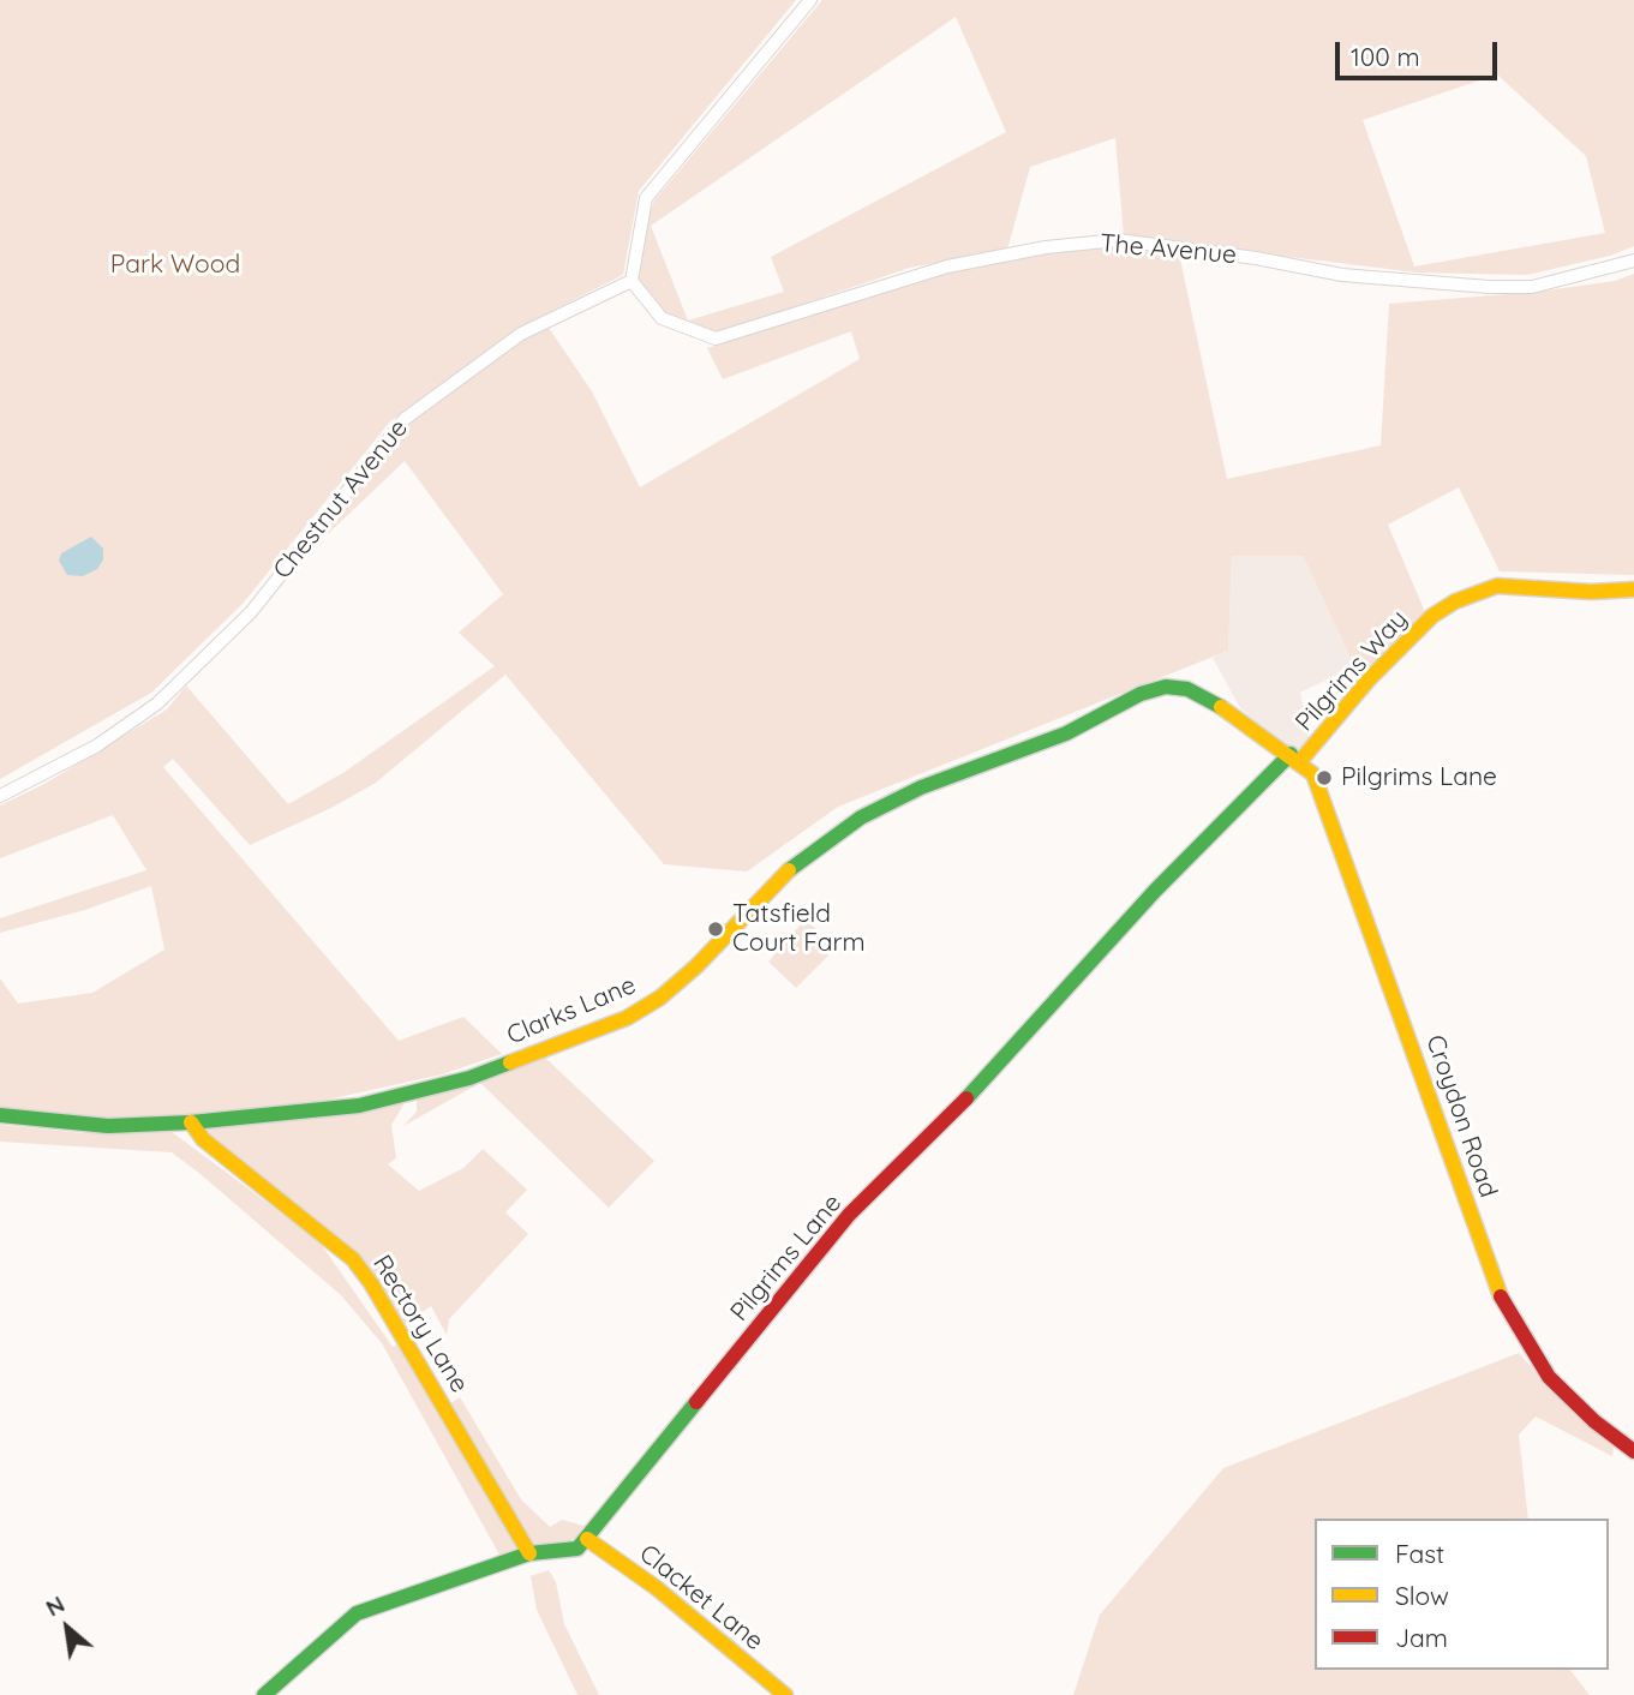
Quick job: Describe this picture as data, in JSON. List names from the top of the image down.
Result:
{
  "streets": {
    "street": [
      "The Avenue",
      "Chestnut Avenue",
      "Pilgrims Way",
      "Clarks Lane",
      "Croydon Road",
      "Pilgrims Lane",
      "Rectory Lane",
      "Clacket Lane"
    ]
  },
  "crossings": [
    ["The Avenue", "Chestnut Avenue"],
    ["Pilgrims Way", "Clarks Lane"],
    ["Pilgrims Way", "Croydon Road"],
    ["Pilgrims Way", "Pilgrims Lane"],
    ["Clarks Lane", "Croydon Road"],
    ["Clarks Lane", "Pilgrims Lane"],
    ["Clarks Lane", "Rectory Lane"],
    ["Croydon Road", "Pilgrims Lane"],
    ["Pilgrims Lane", "Clacket Lane"]
  ],
  "parks": ["Park Wood"],
  "places": ["Pilgrims Lane", "Tatsfield Court Farm"],
  "legend": ["Fast", "Slow", "Jam"],
  "scale_bar": "100 m",
  "north": "top left"
}
